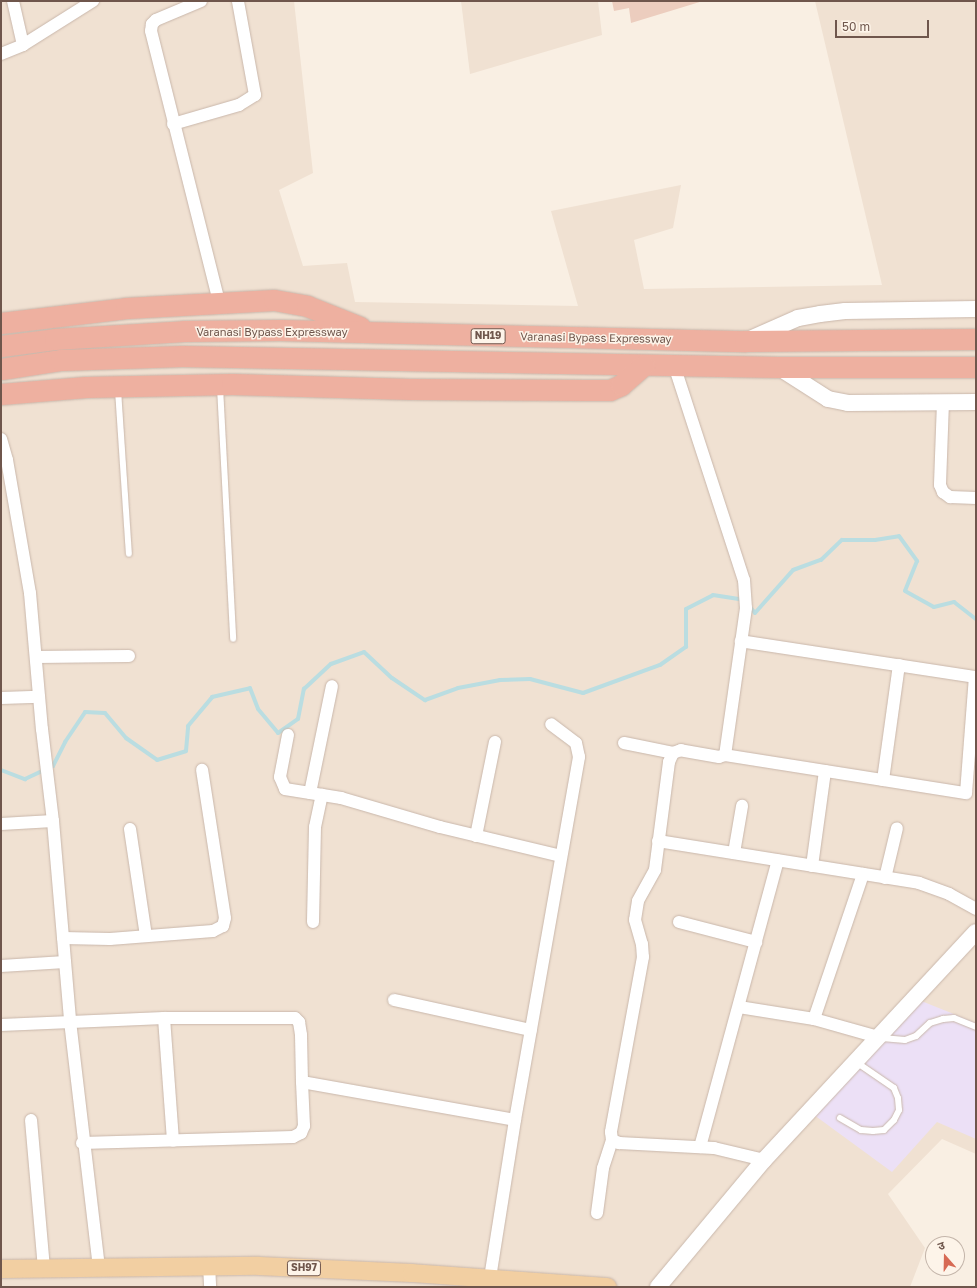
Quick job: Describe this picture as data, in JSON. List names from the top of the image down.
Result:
{
  "streets": {
    "highway": ["Varanasi Bypass Expressway", "NH19"],
    "main road": ["SH97"]
  },
  "scale_bar": "50 m",
  "north": "top"
}
